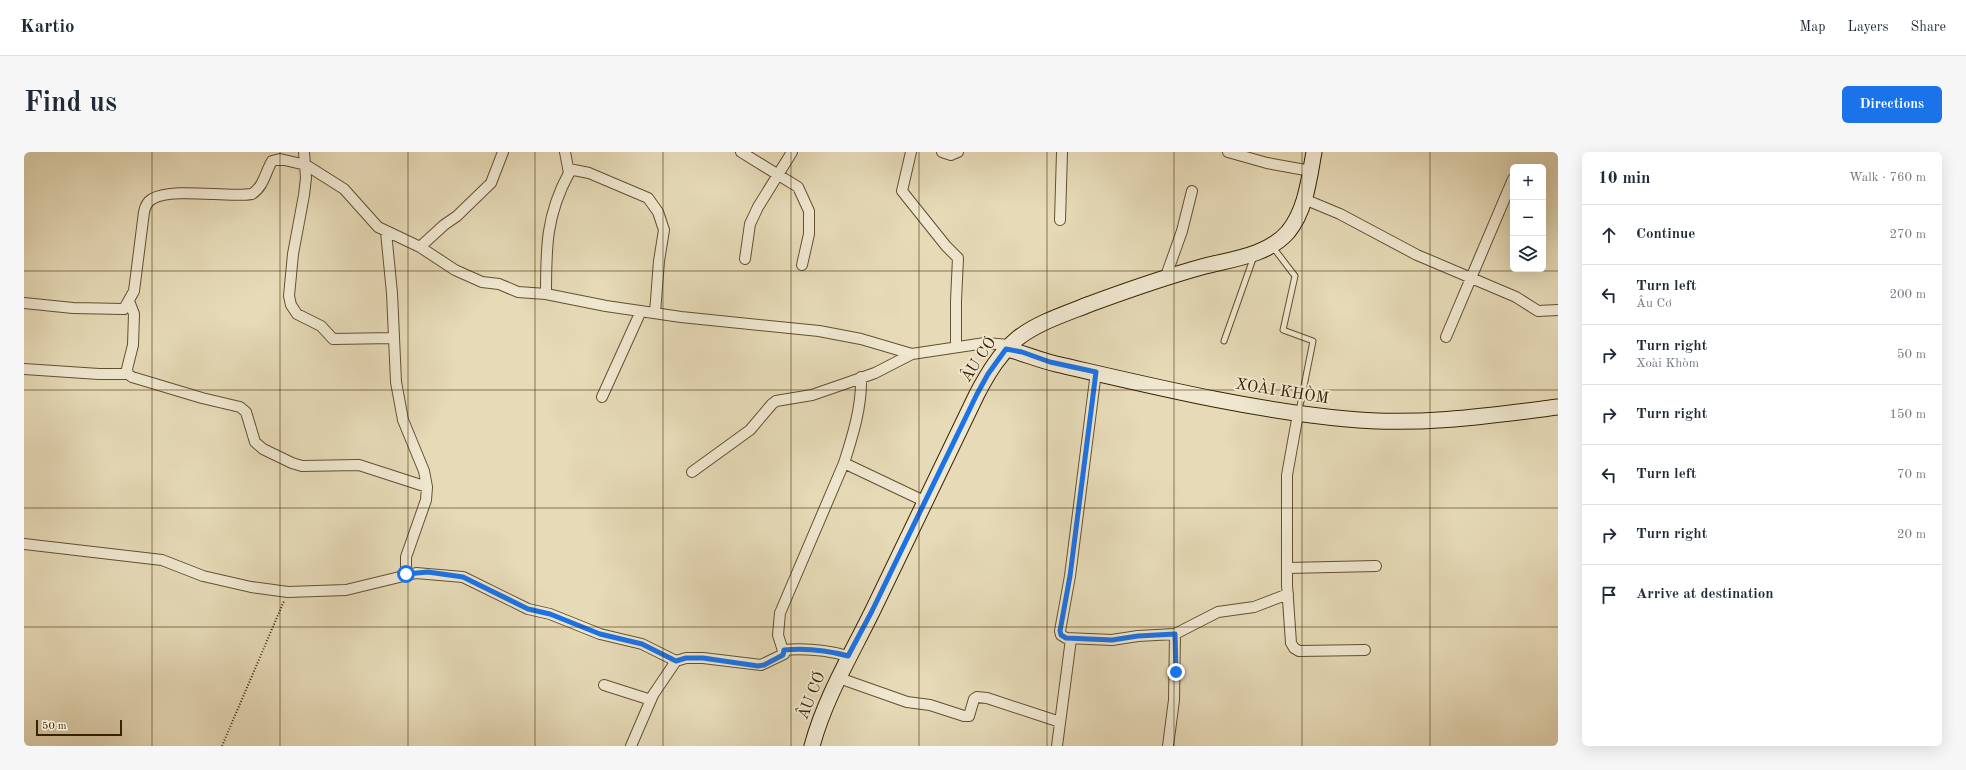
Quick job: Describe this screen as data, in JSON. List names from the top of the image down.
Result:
{
  "streets": {
    "main road": ["ÂU CƠ", "XOÀI KHÒM"]
  },
  "crossings": [
    ["ÂU CƠ", "XOÀI KHÒM"]
  ],
  "scale_bar": "50 m",
  "page": {
    "header": "Kartio",
    "nav": ["Map", "Layers", "Share"],
    "buttons": "Directions",
    "title": "Find us",
    "heading": ["10 min", "Walk · 760 m"],
    "map_buttons": ["+", "−"],
    "list": [
      ["Continue", "270 m"],
      ["Turn left", "Âu Cơ", "200 m"],
      ["Turn right", "Xoài Khòm", "50 m"],
      ["Turn right", "150 m"],
      ["Turn left", "70 m"],
      ["Turn right", "20 m"],
      "Arrive at destination"
    ],
    "scale": "50 m"
  }
}
